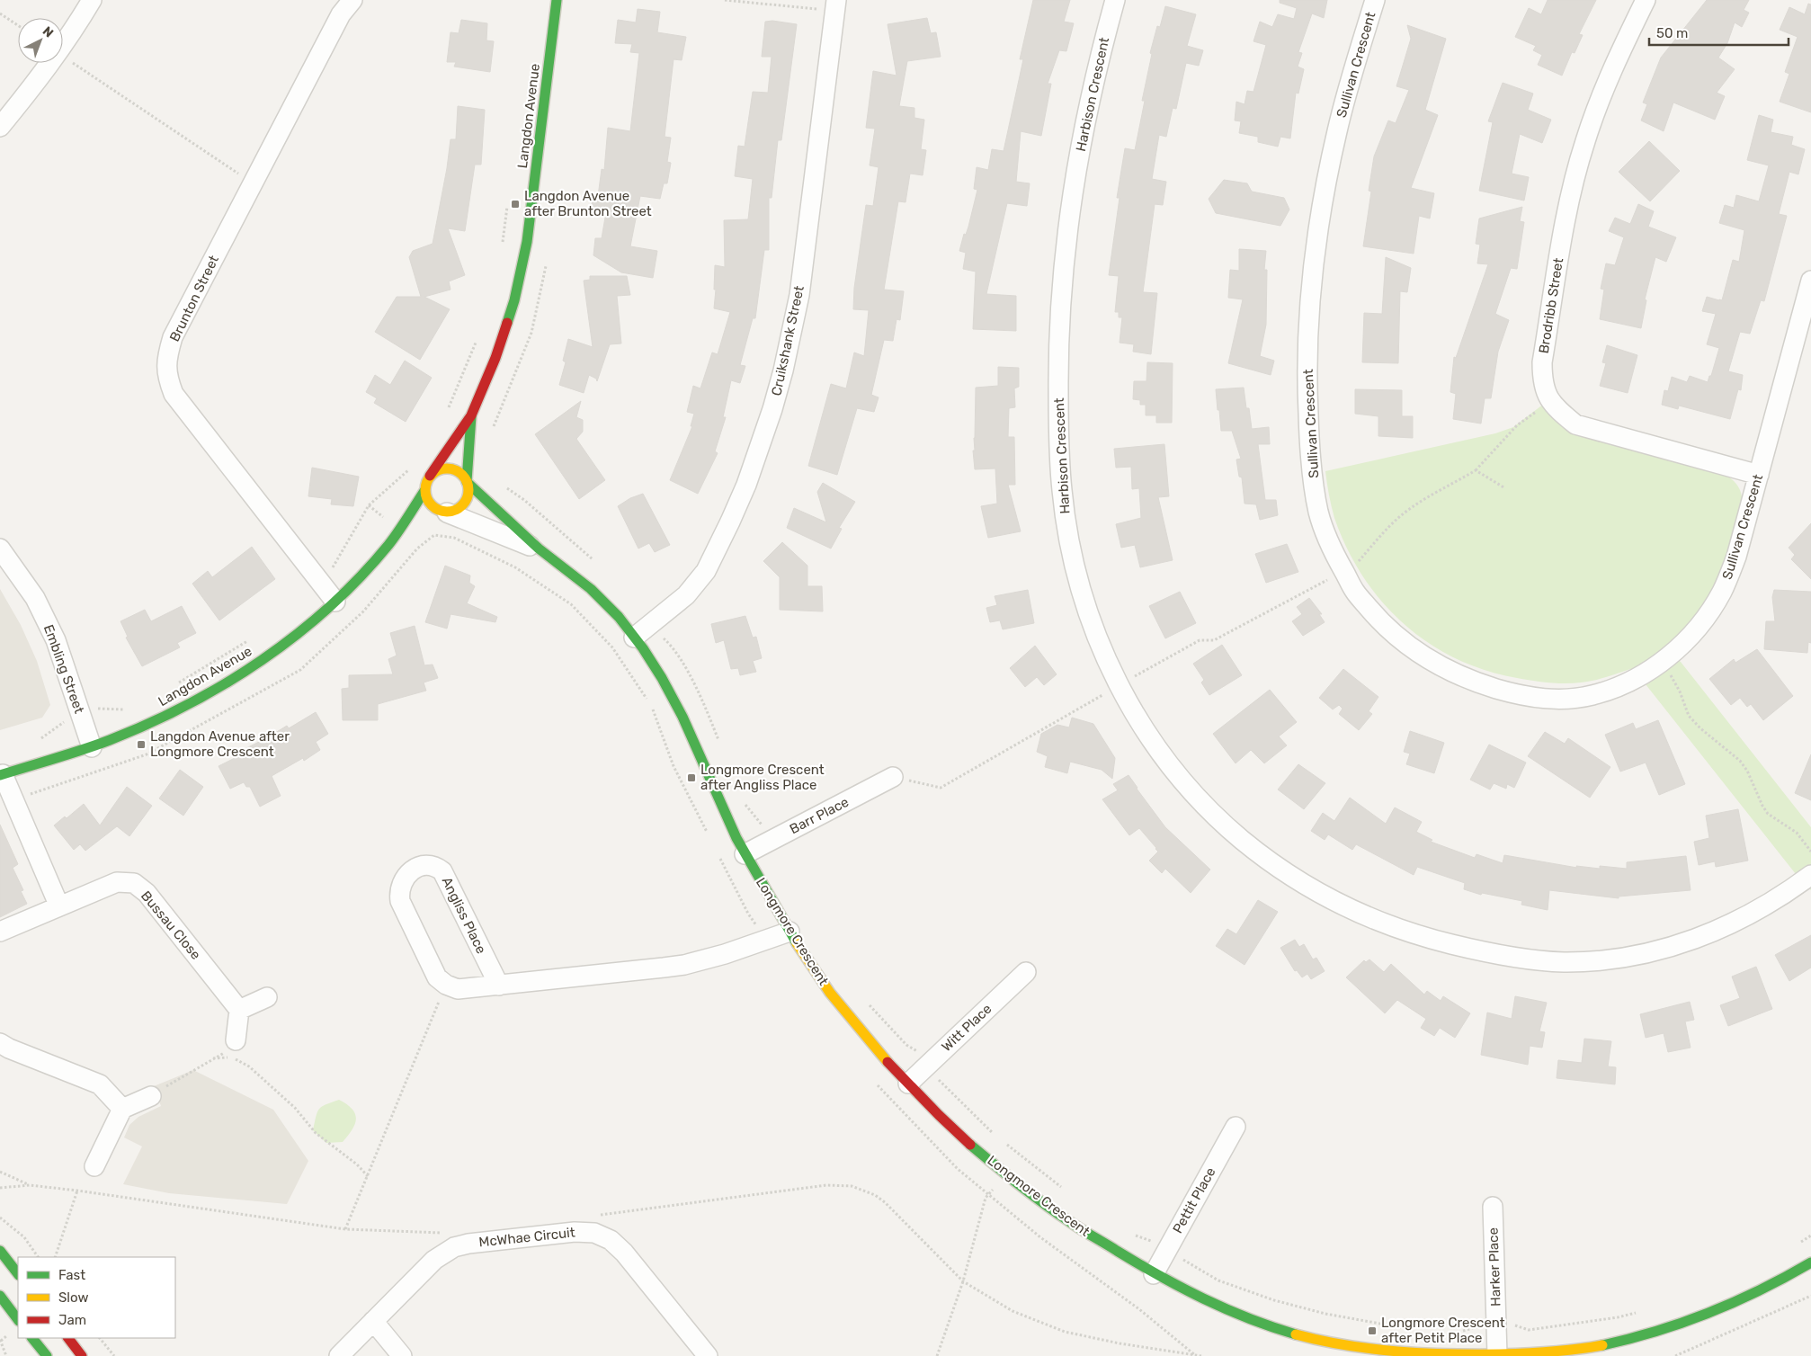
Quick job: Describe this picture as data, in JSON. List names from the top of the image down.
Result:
{
  "streets": {
    "street": [
      "Sullivan Crescent",
      "Harbison Crescent",
      "Langdon Avenue",
      "Brunton Street",
      "Brodribb Street",
      "Cruikshank Street",
      "Embling Street",
      "Barr Place",
      "Angliss Place",
      "Bussau Close",
      "Longmore Crescent",
      "Witt Place",
      "Pettit Place",
      "McWhae Circuit",
      "Harker Place"
    ]
  },
  "crossings": [
    ["Sullivan Crescent", "Brodribb Street"],
    ["Langdon Avenue", "Brunton Street"],
    ["Langdon Avenue", "Embling Street"],
    ["Langdon Avenue", "Longmore Crescent"],
    ["Cruikshank Street", "Longmore Crescent"],
    ["Barr Place", "Longmore Crescent"],
    ["Longmore Crescent", "Witt Place"],
    ["Longmore Crescent", "Pettit Place"],
    ["Longmore Crescent", "Harker Place"]
  ],
  "places": {
    "transit": [
      "Langdon Avenue after Brunton Street",
      "Langdon Avenue after Longmore Crescent",
      "Longmore Crescent after Angliss Place",
      "Longmore Crescent after Petit Place"
    ]
  },
  "legend": ["Fast", "Slow", "Jam"],
  "scale_bar": "50 m",
  "north": "top right"
}
